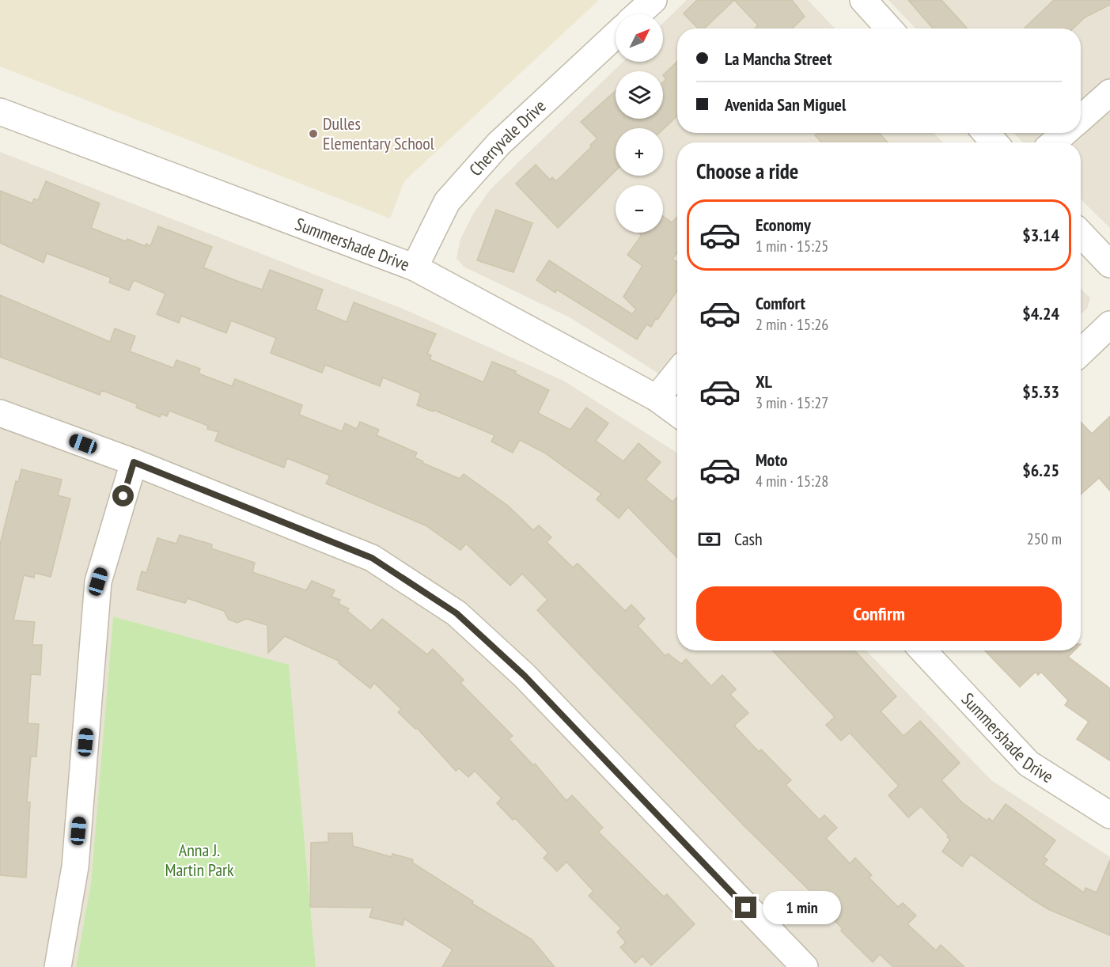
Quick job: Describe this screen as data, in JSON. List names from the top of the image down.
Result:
{
  "streets": {
    "street": ["Cherryvale Drive", "Summershade Drive"]
  },
  "crossings": [
    ["Cherryvale Drive", "Summershade Drive"]
  ],
  "parks": ["Anna J. Martin Park"],
  "places": ["Dulles Elementary School"],
  "north": "top right",
  "page": {
    "map_buttons": ["+", "−"],
    "banner": ["La Mancha Street", "Avenida San Miguel"],
    "heading": "Choose a ride",
    "list": [
      {
        "name": "Economy",
        "note": "1 min · 15:25",
        "value": "$3.14"
      },
      {
        "name": "Comfort",
        "note": "2 min · 15:26",
        "value": "$4.24"
      },
      {
        "name": "XL",
        "note": "3 min · 15:27",
        "value": "$5.33"
      },
      {
        "name": "Moto",
        "note": "4 min · 15:28",
        "value": "$6.25"
      }
    ],
    "pay": ["Cash", "250 m"],
    "buttons": "Confirm",
    "bubble": "1 min"
  }
}
